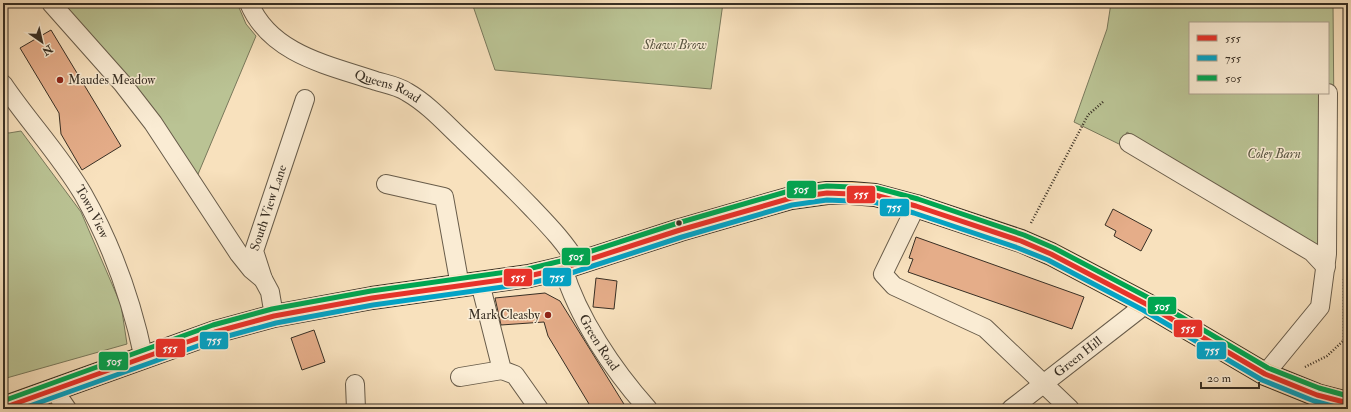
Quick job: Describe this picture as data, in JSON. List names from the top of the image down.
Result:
{
  "streets": {
    "street": [
      "Queens Road",
      "South View Lane",
      "Town View",
      "Green Road",
      "Green Hill"
    ]
  },
  "crossings": [
    ["Queens Road", "Green Road"]
  ],
  "parks": ["Shaws Brow", "Coley Barn"],
  "places": ["Maudes Meadow", "Mark Cleasby"],
  "lines": ["transit line 505", "transit line 555", "transit line 755"],
  "legend": ["555", "755", "505"],
  "scale_bar": "20 m",
  "north": "bottom right"
}
